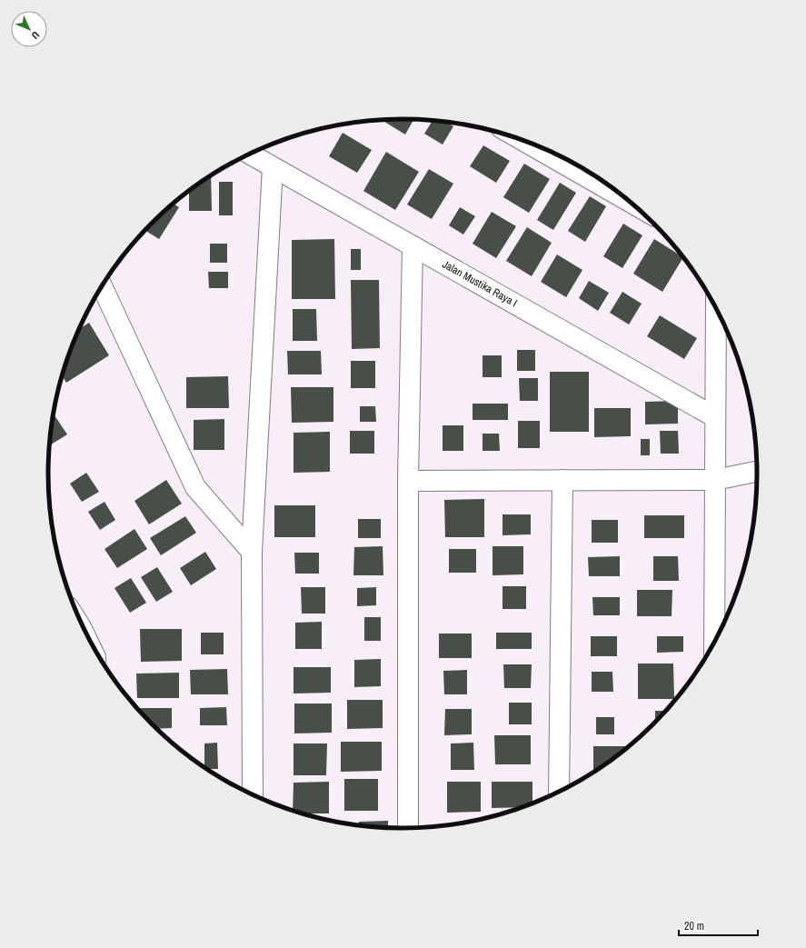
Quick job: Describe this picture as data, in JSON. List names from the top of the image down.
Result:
{
  "streets": {
    "street": ["Jalan Mustika Raya I"]
  },
  "scale_bar": "20 m",
  "north": "bottom right"
}
